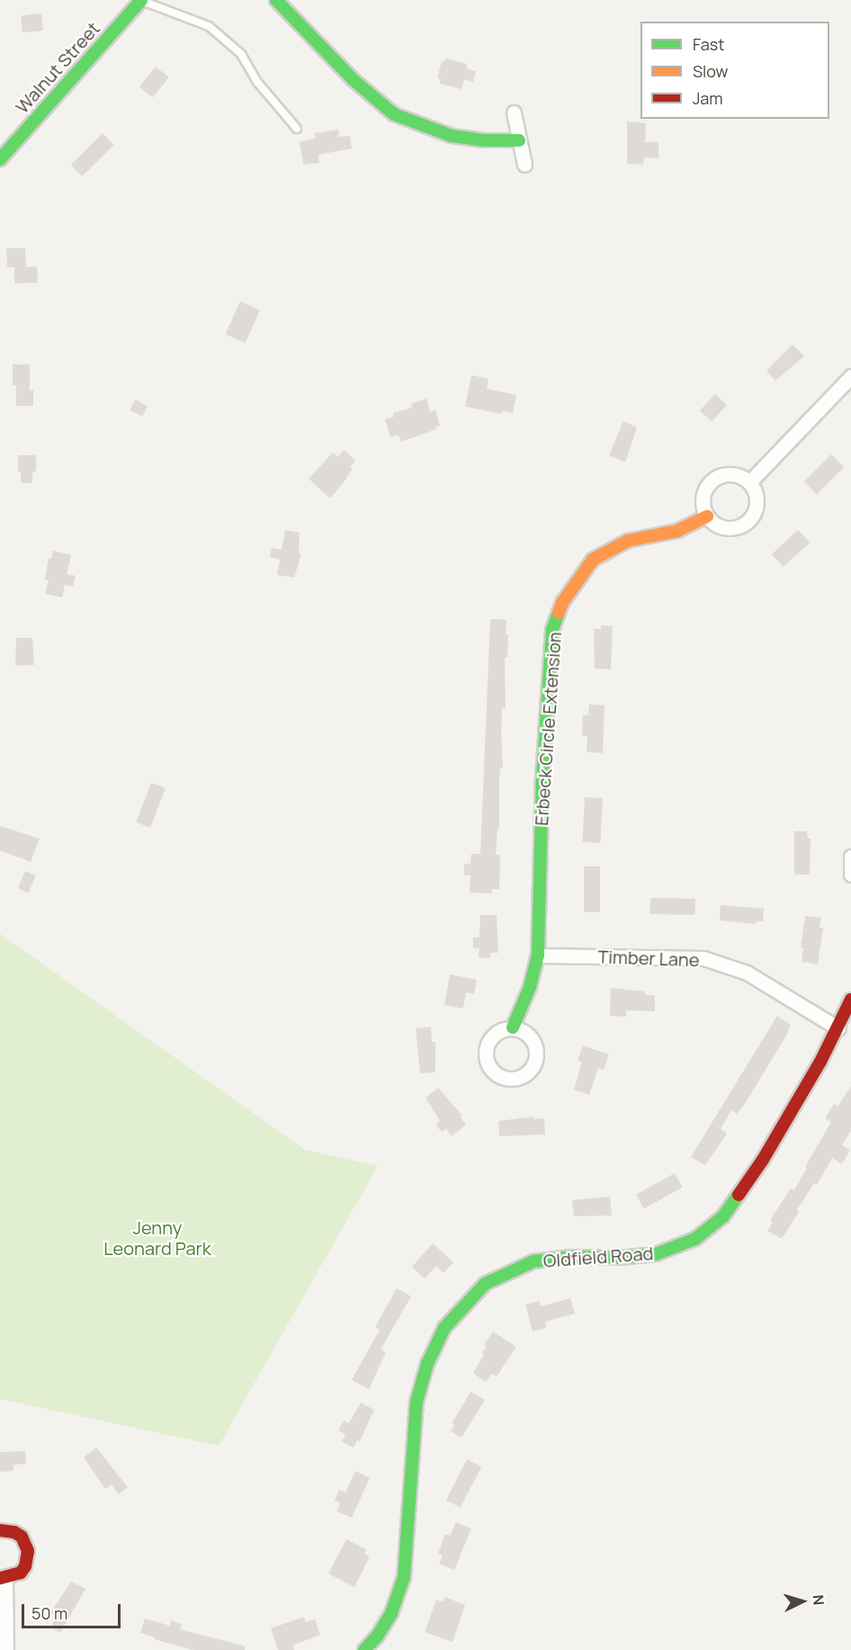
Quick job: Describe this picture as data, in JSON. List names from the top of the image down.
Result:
{
  "streets": {
    "street": [
      "Walnut Street",
      "Erbeck Circle Extension",
      "Timber Lane",
      "Oldfield Road"
    ]
  },
  "crossings": [
    ["Erbeck Circle Extension", "Timber Lane"],
    ["Timber Lane", "Oldfield Road"]
  ],
  "parks": ["Jenny Leonard Park"],
  "legend": ["Fast", "Slow", "Jam"],
  "scale_bar": "50 m",
  "north": "right"
}
